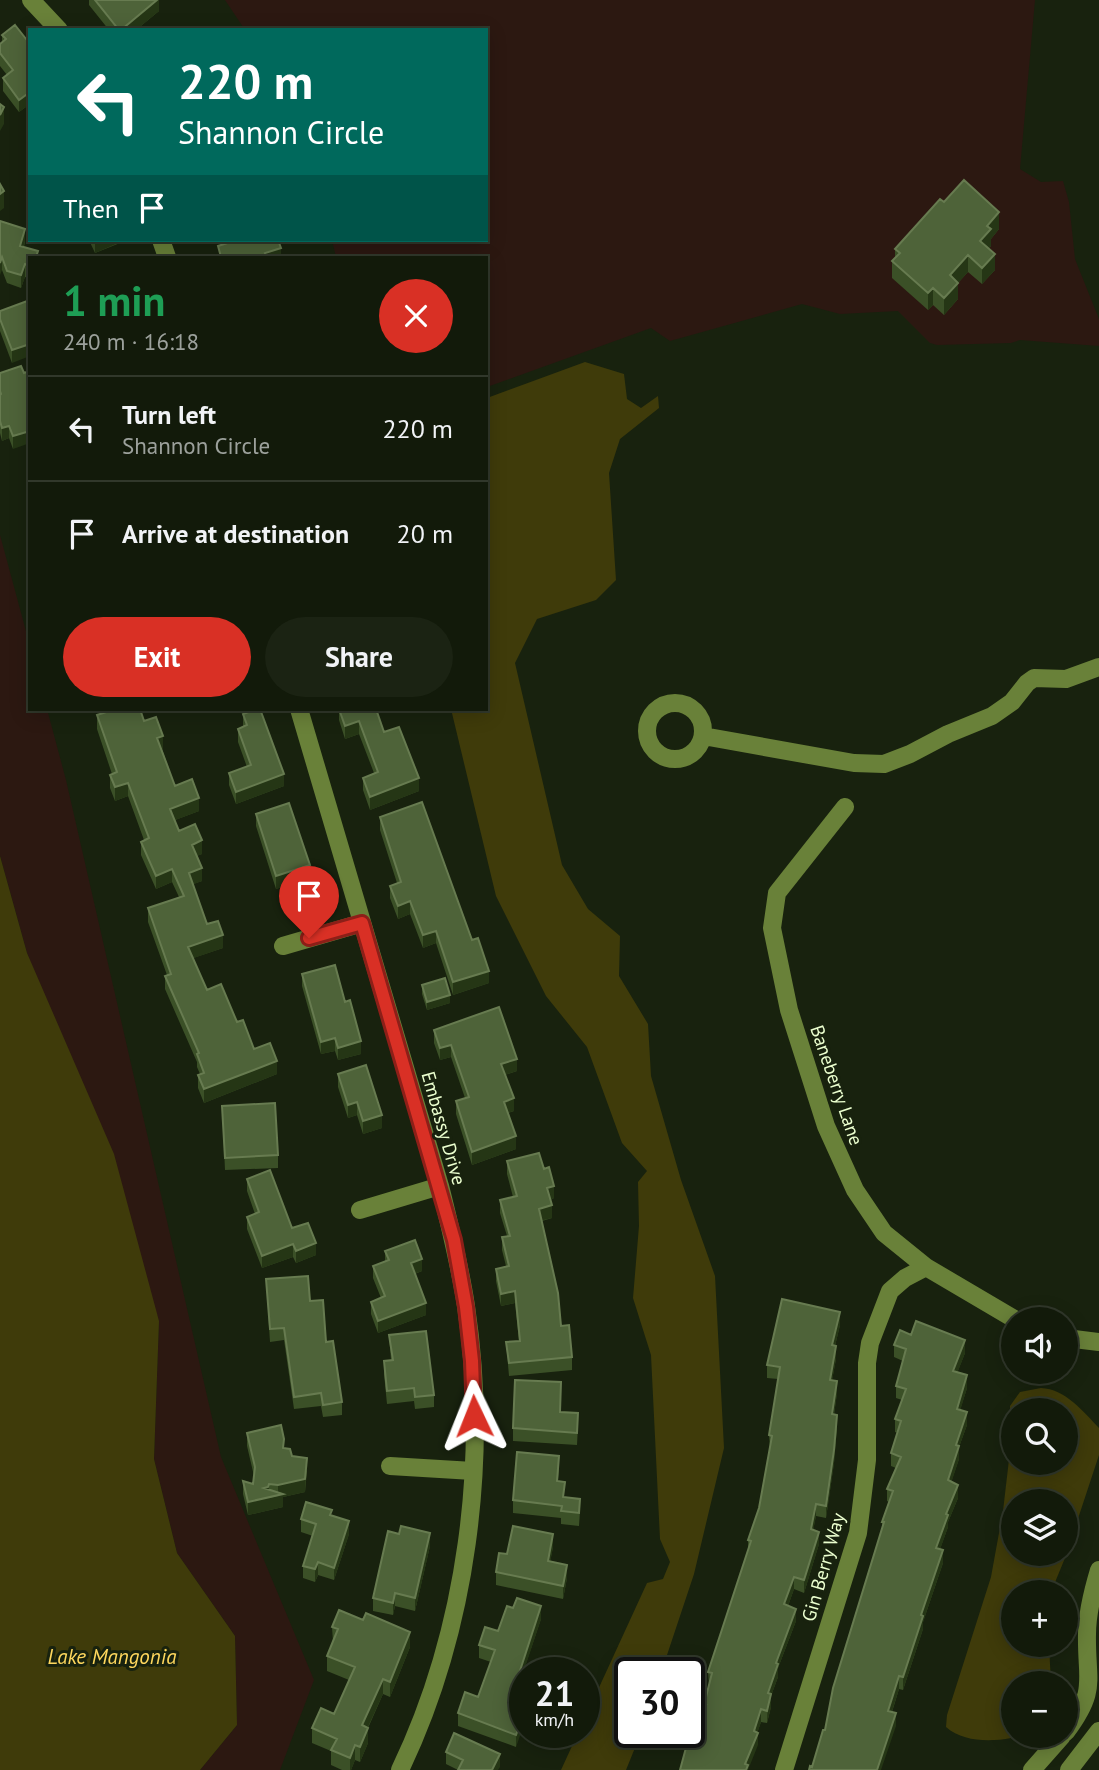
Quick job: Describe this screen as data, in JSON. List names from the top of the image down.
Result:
{
  "streets": {
    "street": ["Baneberry Lane", "Embassy Drive", "Gin Berry Way"]
  },
  "crossings": [
    ["Baneberry Lane", "Gin Berry Way"]
  ],
  "water": ["Lake Mangonia"],
  "page": {
    "turn": ["220 m", "Shannon Circle"],
    "then": "Then",
    "heading": ["1 min", "240 m · 16:18"],
    "list": [
      {
        "name": "Turn left",
        "note": "Shannon Circle",
        "value": "220 m"
      },
      {
        "name": "Arrive at destination",
        "value": "20 m"
      }
    ],
    "buttons": ["Exit", "Share"],
    "map_buttons": ["+", "−"],
    "speed": "21 km/h",
    "limit": "30"
  }
}
